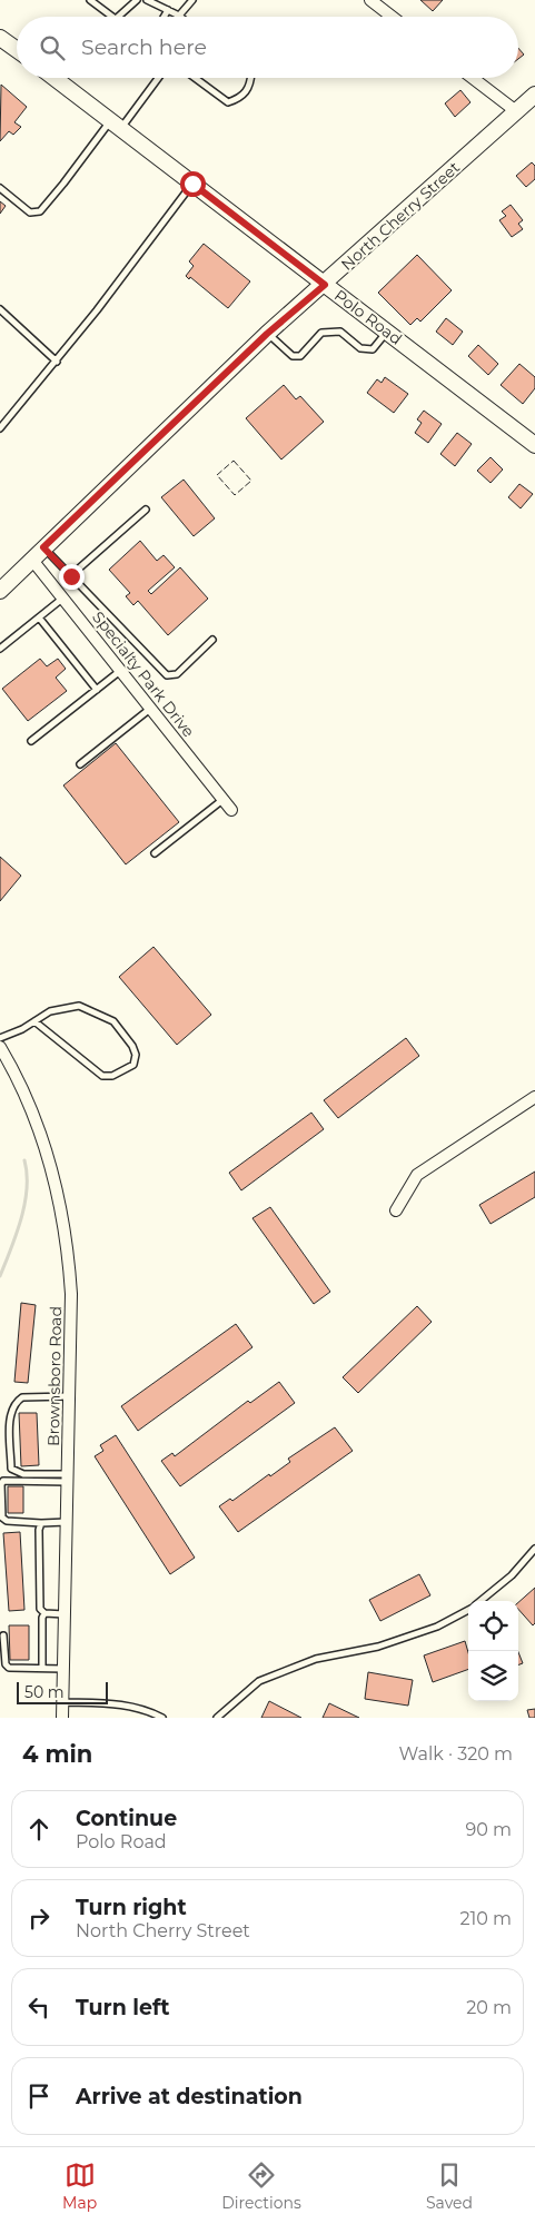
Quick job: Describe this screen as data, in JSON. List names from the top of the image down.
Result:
{
  "streets": {
    "main road": ["North Cherry Street", "Polo Road"],
    "street": ["Specialty Park Drive", "Brownsboro Road"]
  },
  "crossings": [
    ["North Cherry Street", "Polo Road"],
    ["North Cherry Street", "Specialty Park Drive"]
  ],
  "scale_bar": "50 m",
  "page": {
    "search": "Search here",
    "scale": "50 m",
    "heading": ["4 min", "Walk · 320 m"],
    "list": [
      ["Continue", "Polo Road", "90 m"],
      ["Turn right", "North Cherry Street", "210 m"],
      ["Turn left", "20 m"],
      "Arrive at destination"
    ],
    "nav": ["Map", "Directions", "Saved"]
  }
}
